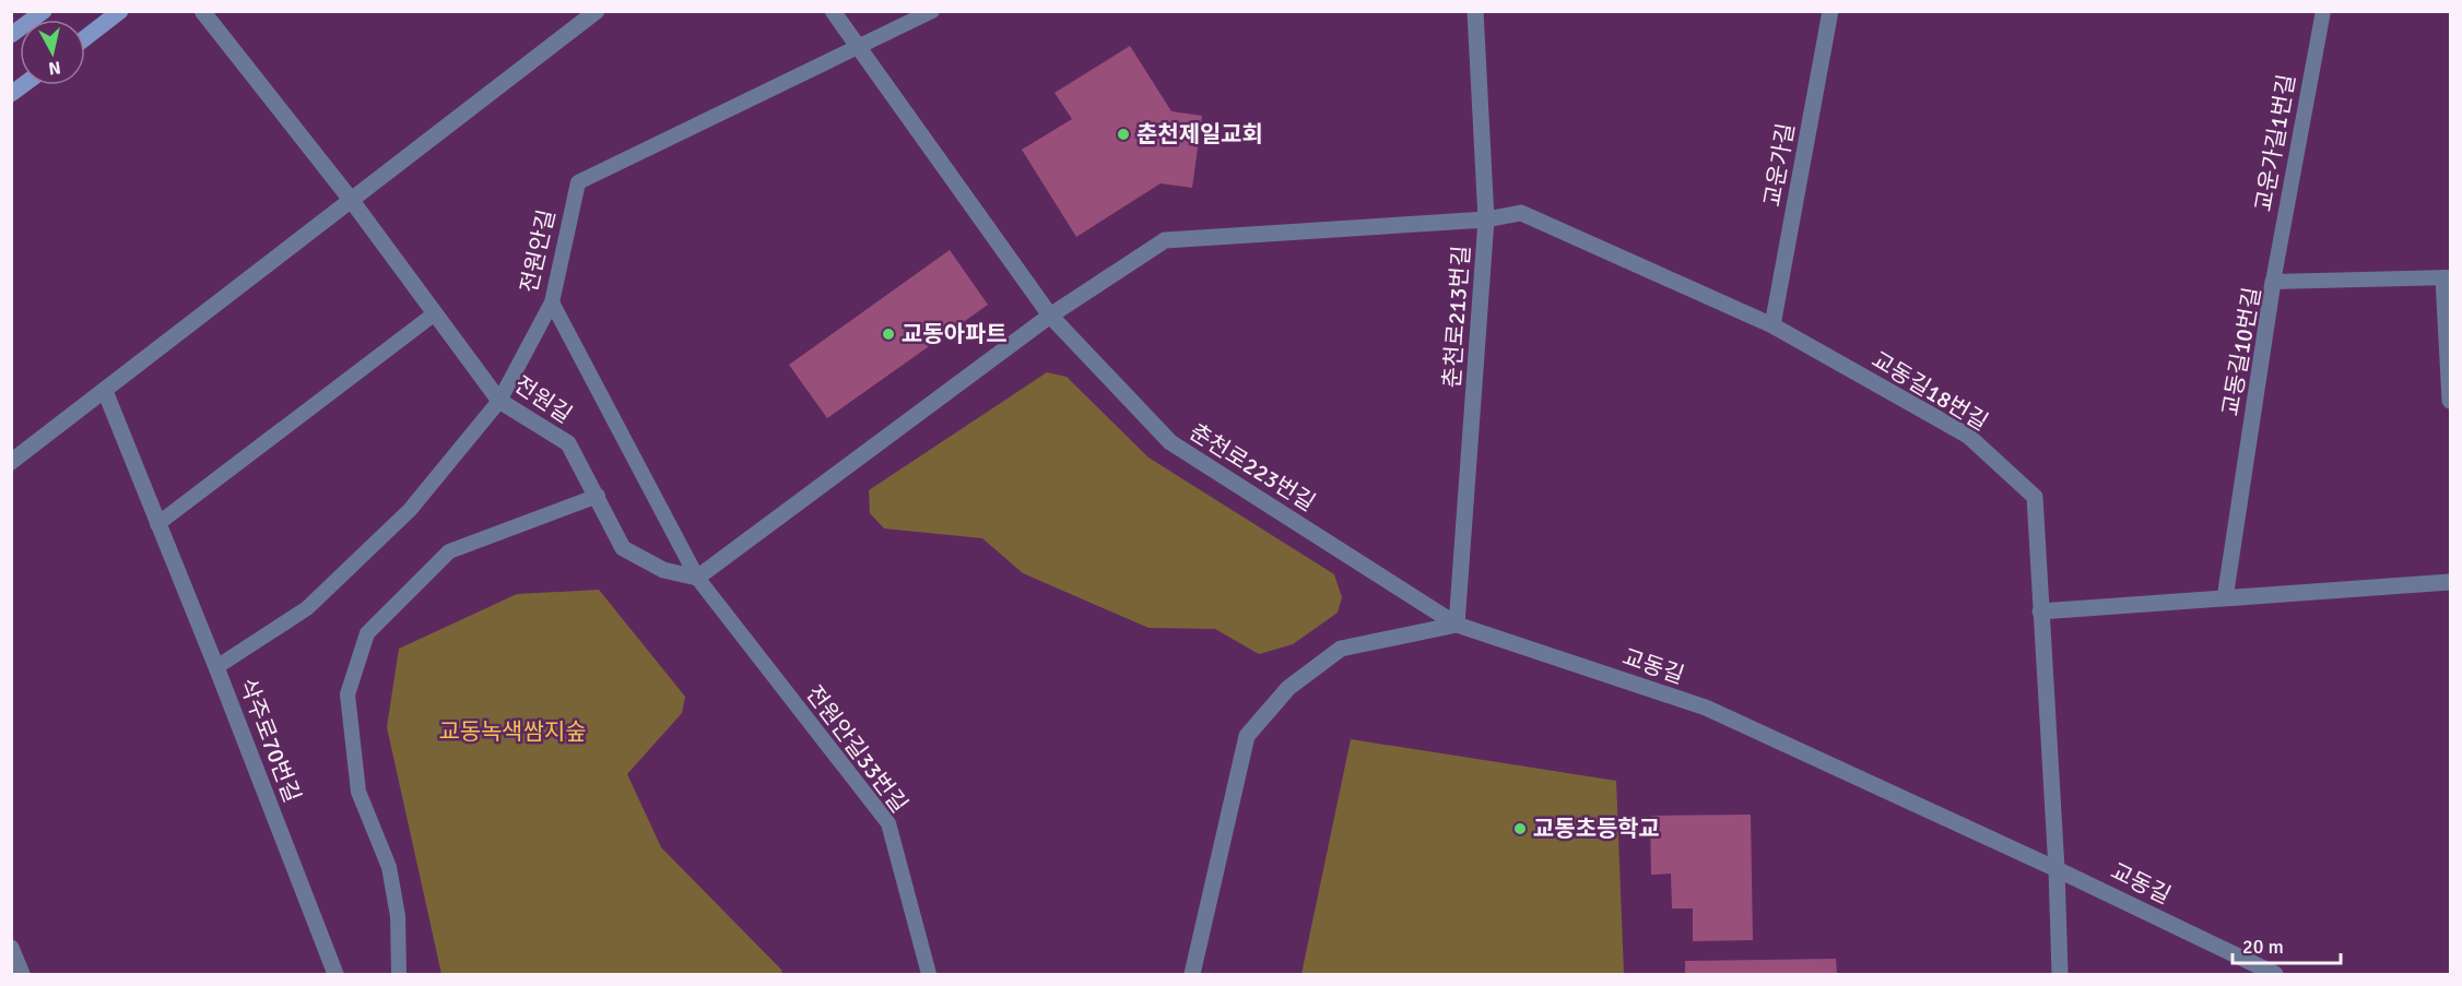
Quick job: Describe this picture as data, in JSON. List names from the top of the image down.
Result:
{
  "streets": {
    "street": [
      "교운가길",
      "춘천로213번길",
      "교동길10번길",
      "교동길18번길",
      "전원길",
      "춘천로223번길",
      "교동길",
      "삭주로70번길"
    ],
    "lane": ["교운가길1번길", "전원안길", "전원안길33번길"]
  },
  "crossings": [
    ["교운가길1번길", "교동길10번길"],
    ["교운가길", "교동길18번길"],
    ["전원안길", "전원길"],
    ["전원안길", "춘천로223번길"],
    ["전원안길", "삭주로70번길"],
    ["전원안길", "전원안길33번길"],
    ["춘천로213번길", "교동길18번길"],
    ["춘천로213번길", "춘천로223번길"],
    ["춘천로213번길", "교동길"],
    ["교동길18번길", "교동길"],
    ["전원길", "전원안길33번길"],
    ["춘천로223번길", "교동길"]
  ],
  "parks": ["교동녹색쌈지숲"],
  "places": ["춘천제일교회", "교동아파트", "교동초등학교"],
  "scale_bar": "20 m",
  "north": "bottom"
}
